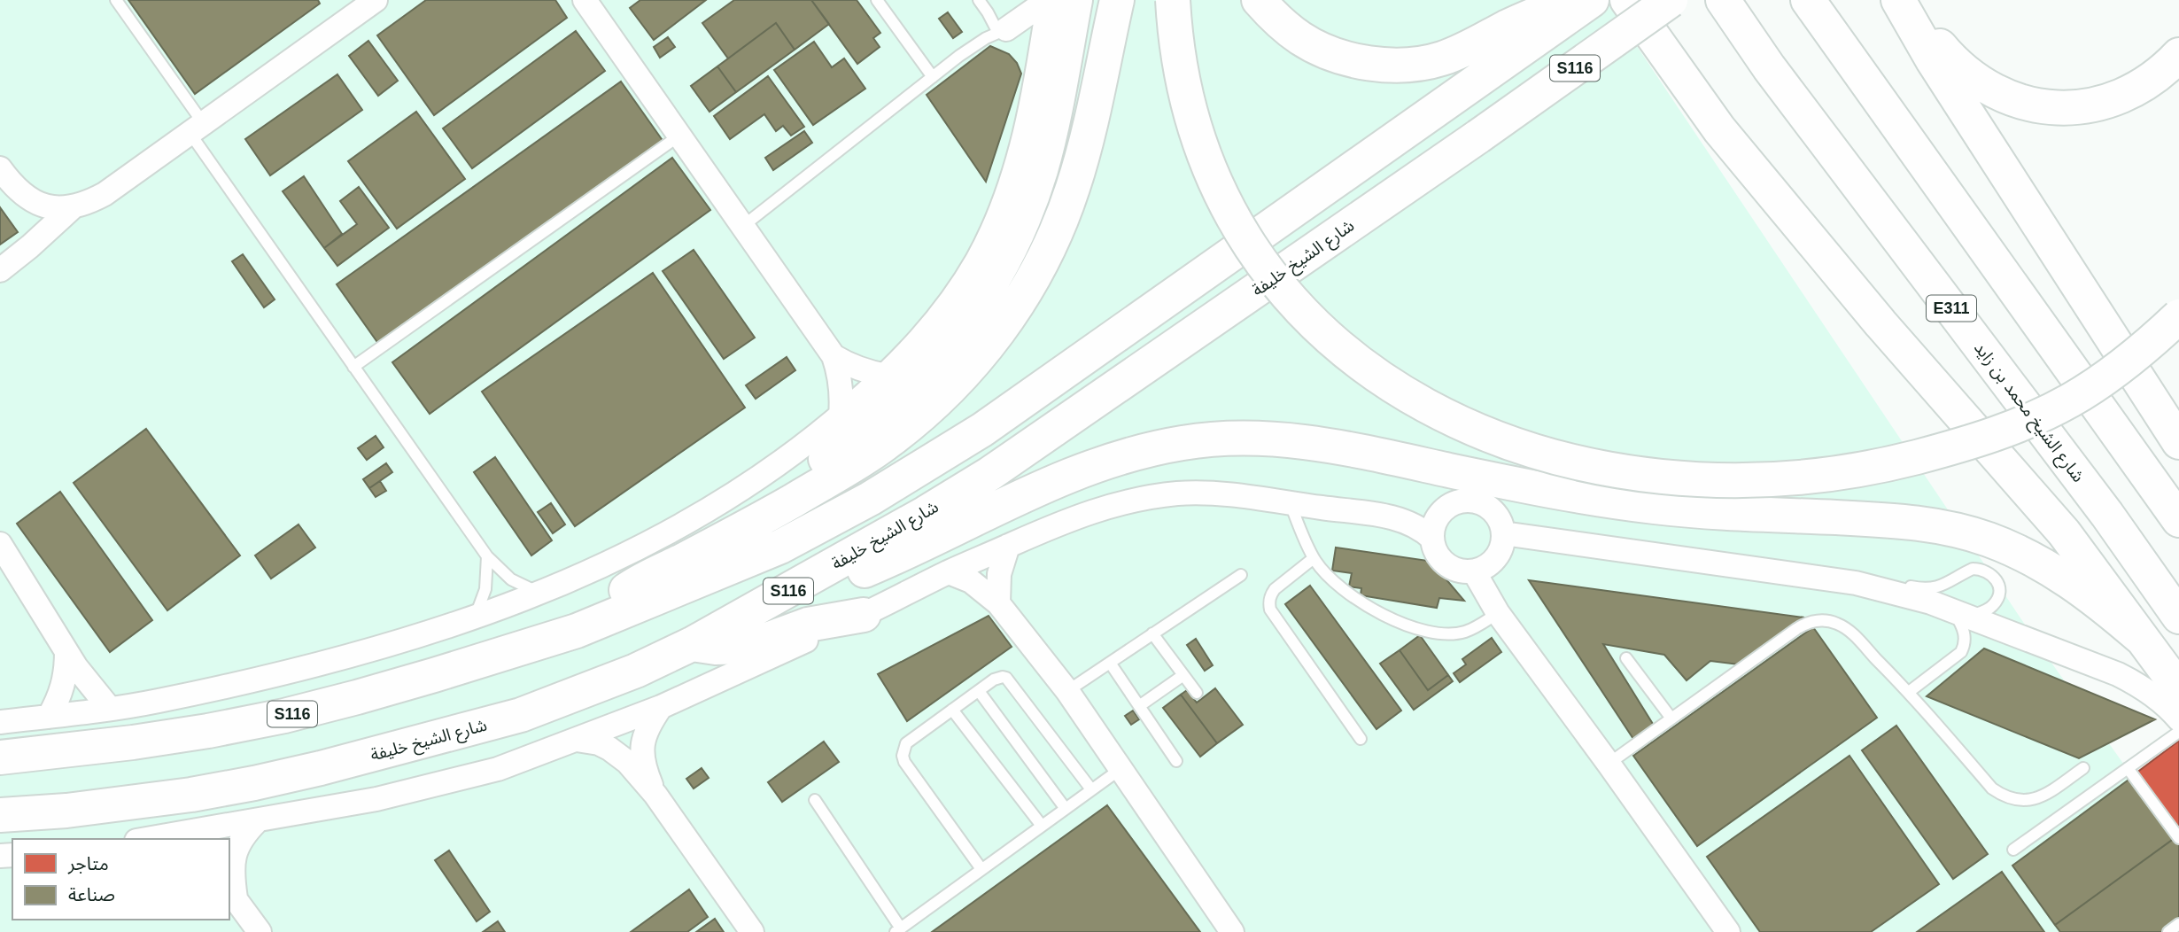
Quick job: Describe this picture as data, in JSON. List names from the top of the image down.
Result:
{
  "streets": {
    "highway": [
      "S116",
      "شارع الشيخ خليفة",
      "E311",
      "شارع الشيخ محمد بن زايد"
    ]
  },
  "legend": ["متاجر", "صناعة"]
}
